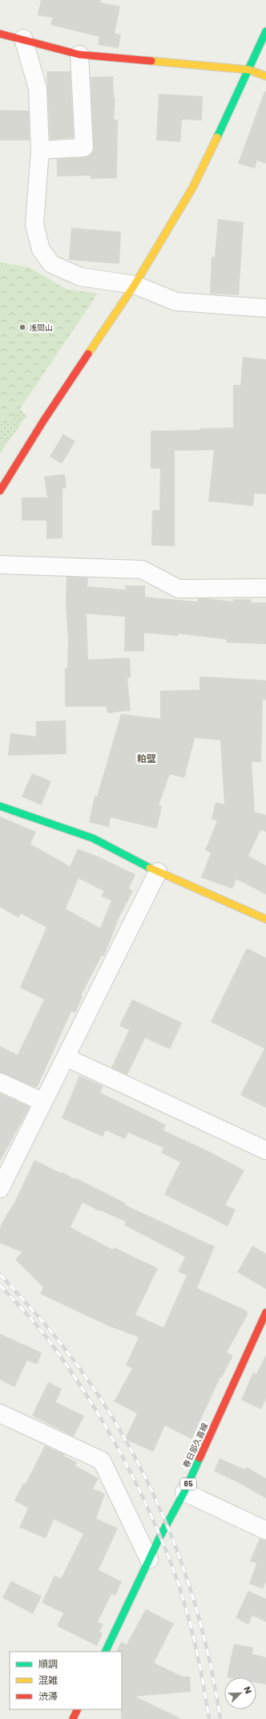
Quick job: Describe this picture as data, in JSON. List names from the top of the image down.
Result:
{
  "streets": {
    "street": ["春日部久喜線", "85"]
  },
  "districts": ["粕壁"],
  "places": ["浅間山"],
  "legend": ["順調", "混雑", "渋滞"],
  "north": "top right"
}
